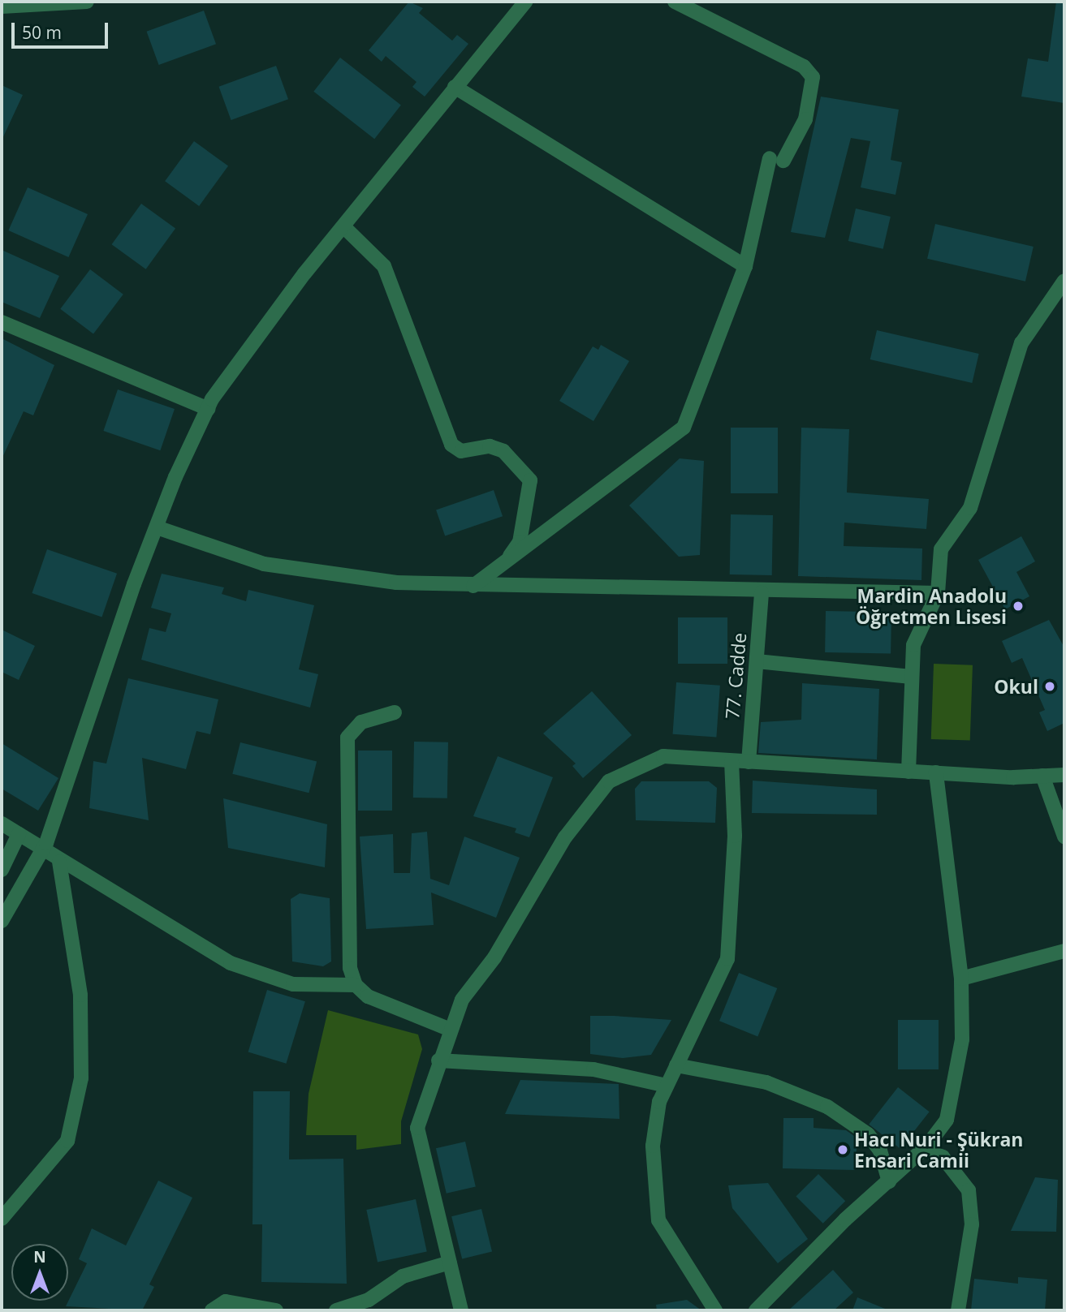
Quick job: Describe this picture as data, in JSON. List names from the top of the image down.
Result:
{
  "streets": {
    "street": ["77. Cadde"]
  },
  "places": ["Mardin Anadolu Öğretmen Lisesi", "Okul", "Hacı Nuri - Şükran Ensari Camii"],
  "scale_bar": "50 m",
  "north": "top"
}
